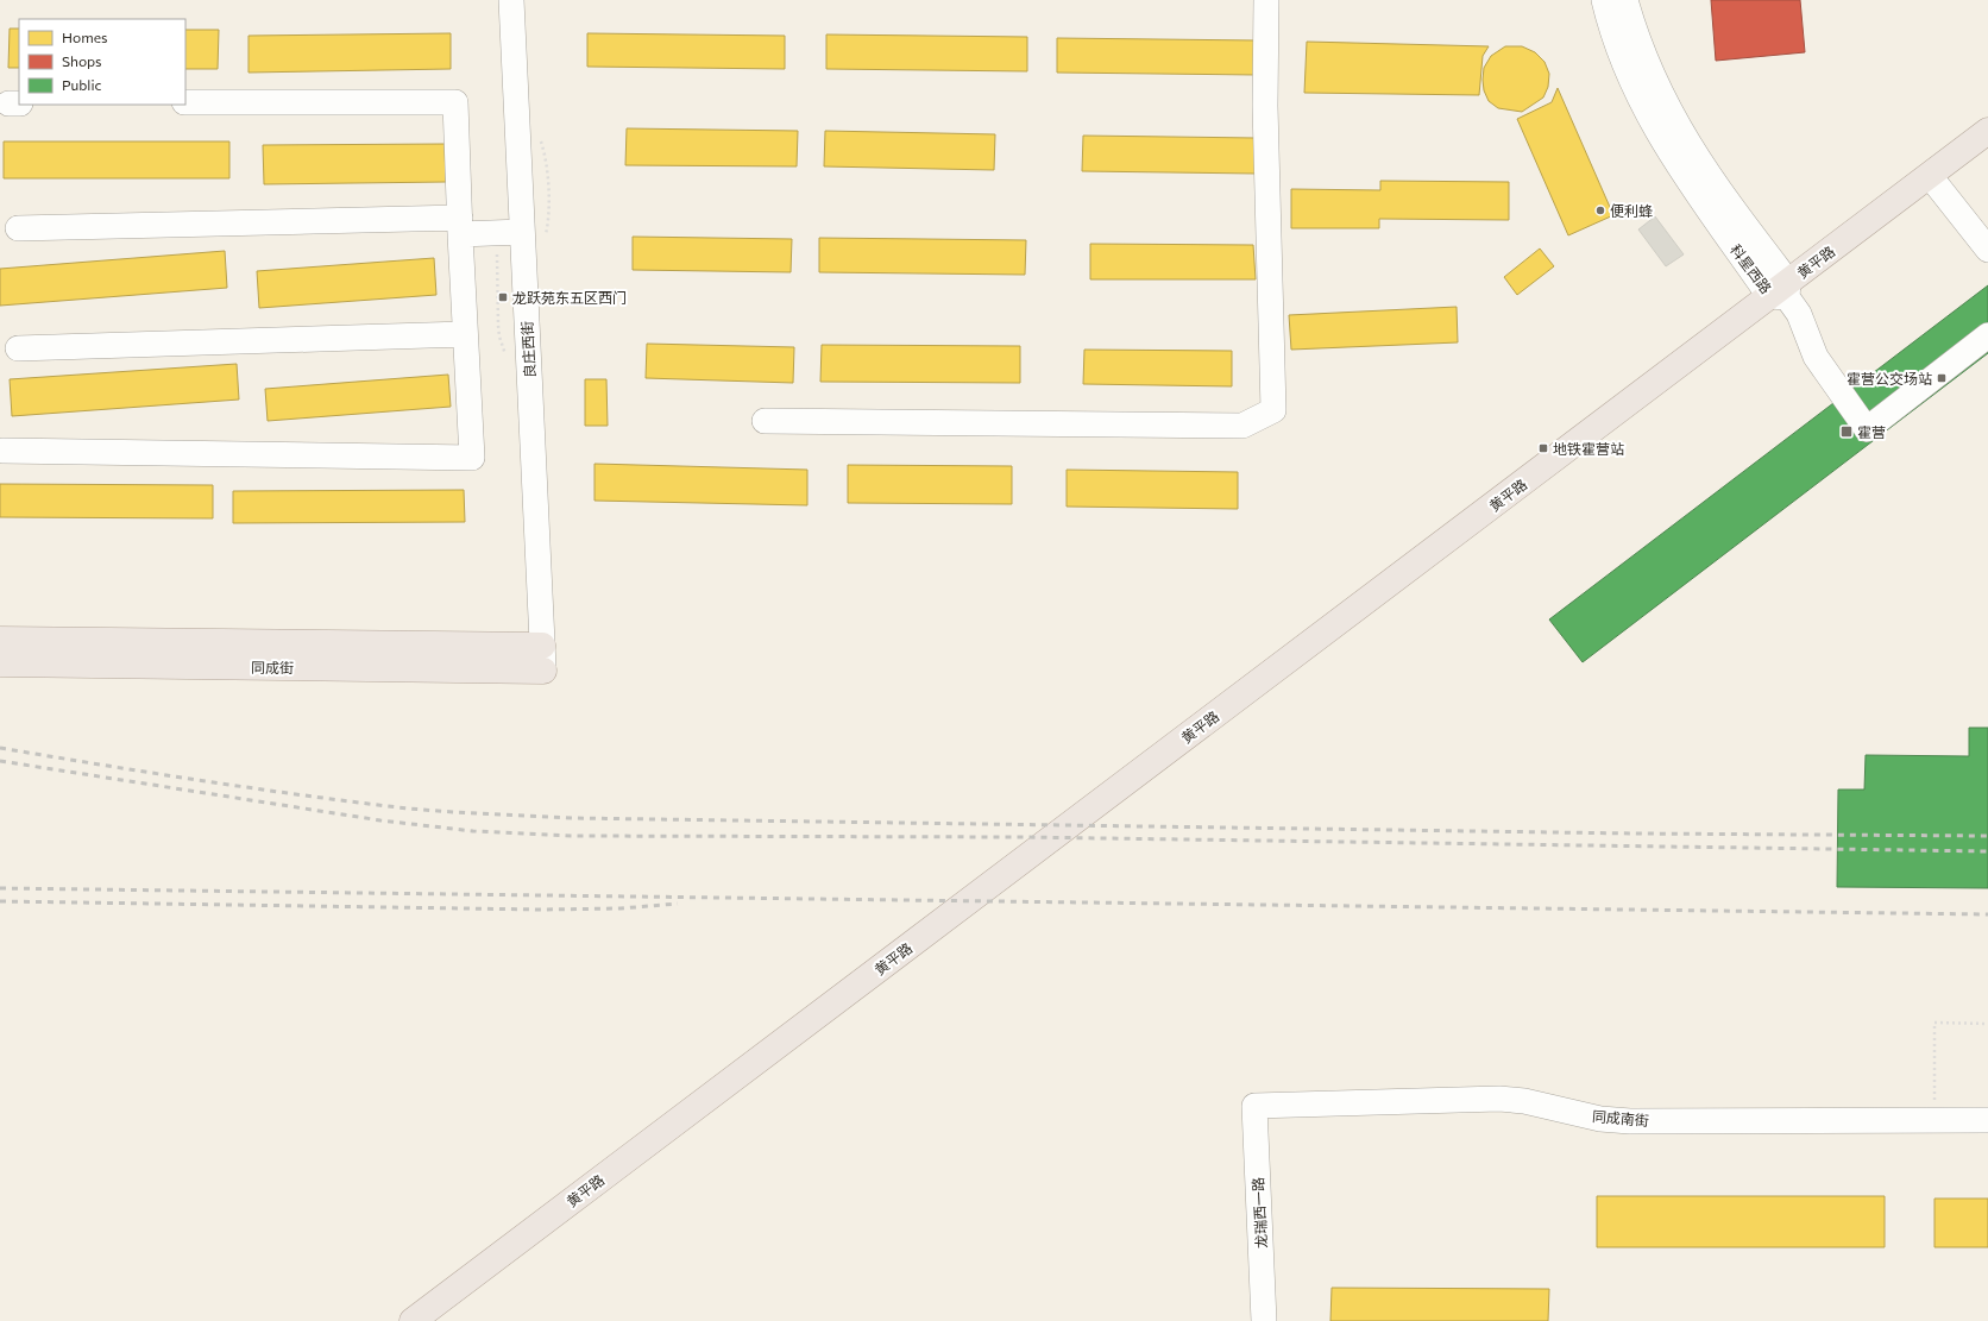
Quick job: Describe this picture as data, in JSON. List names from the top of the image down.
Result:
{
  "streets": {
    "main road": ["黄平路", "同成街"],
    "street": [
      "科星西路",
      "良庄西街",
      "同成南街",
      "龙瑞西一路"
    ]
  },
  "crossings": [
    ["黄平路", "科星西路"],
    ["良庄西街", "同成街"],
    ["同成南街", "龙瑞西一路"]
  ],
  "places": {
    "other": ["便利蜂"],
    "transit": [
      "龙跃苑东五区西门",
      "霍营公交场站",
      "霍营",
      "地铁霍营站"
    ]
  },
  "legend": ["Homes", "Shops", "Public"]
}
